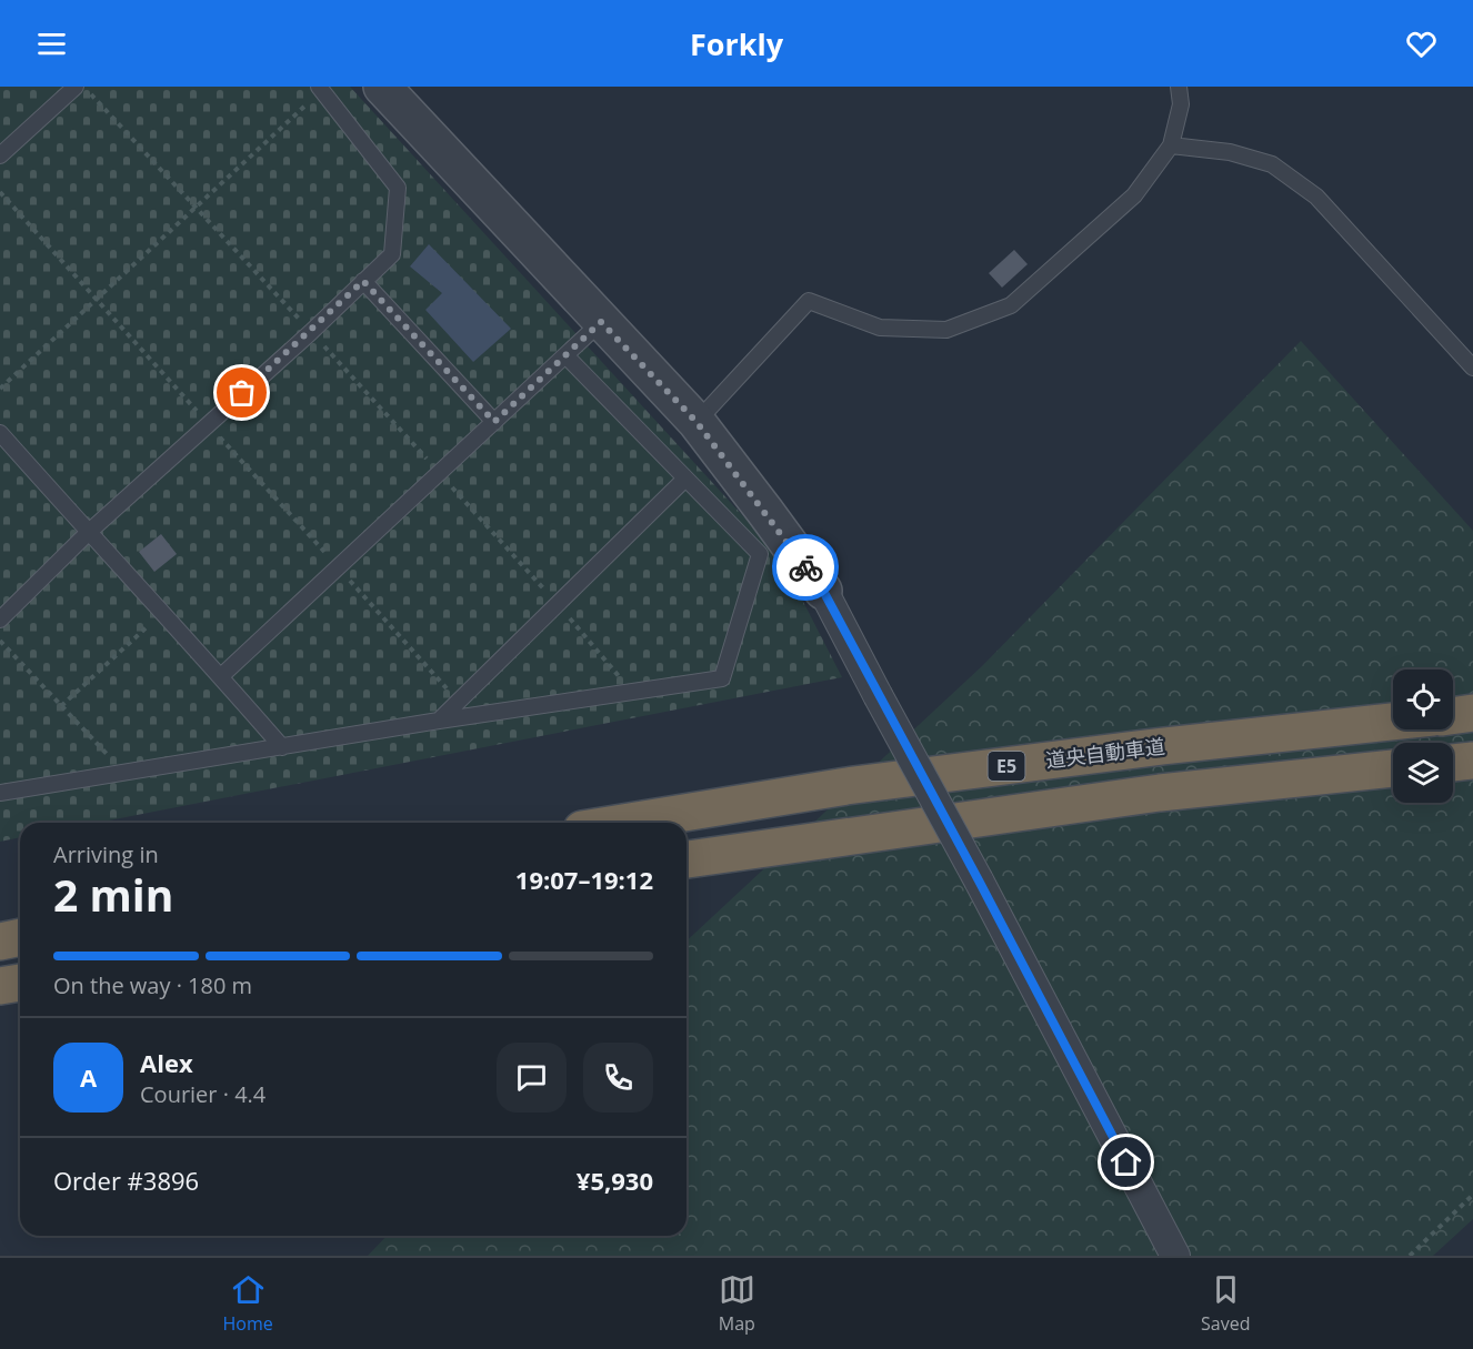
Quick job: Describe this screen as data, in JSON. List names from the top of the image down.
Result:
{
  "streets": {
    "highway": ["道央自動車道", "E5"]
  },
  "page": {
    "header": "Forkly",
    "heading": ["2 min", "Arriving in", "19:07–19:12"],
    "panel": [
      "Alex",
      "Courier · 4.4",
      "Order #3896",
      "¥5,930"
    ],
    "bar": "On the way · 180 m",
    "round": "A",
    "tabs": ["Home", "Map", "Saved"]
  }
}
